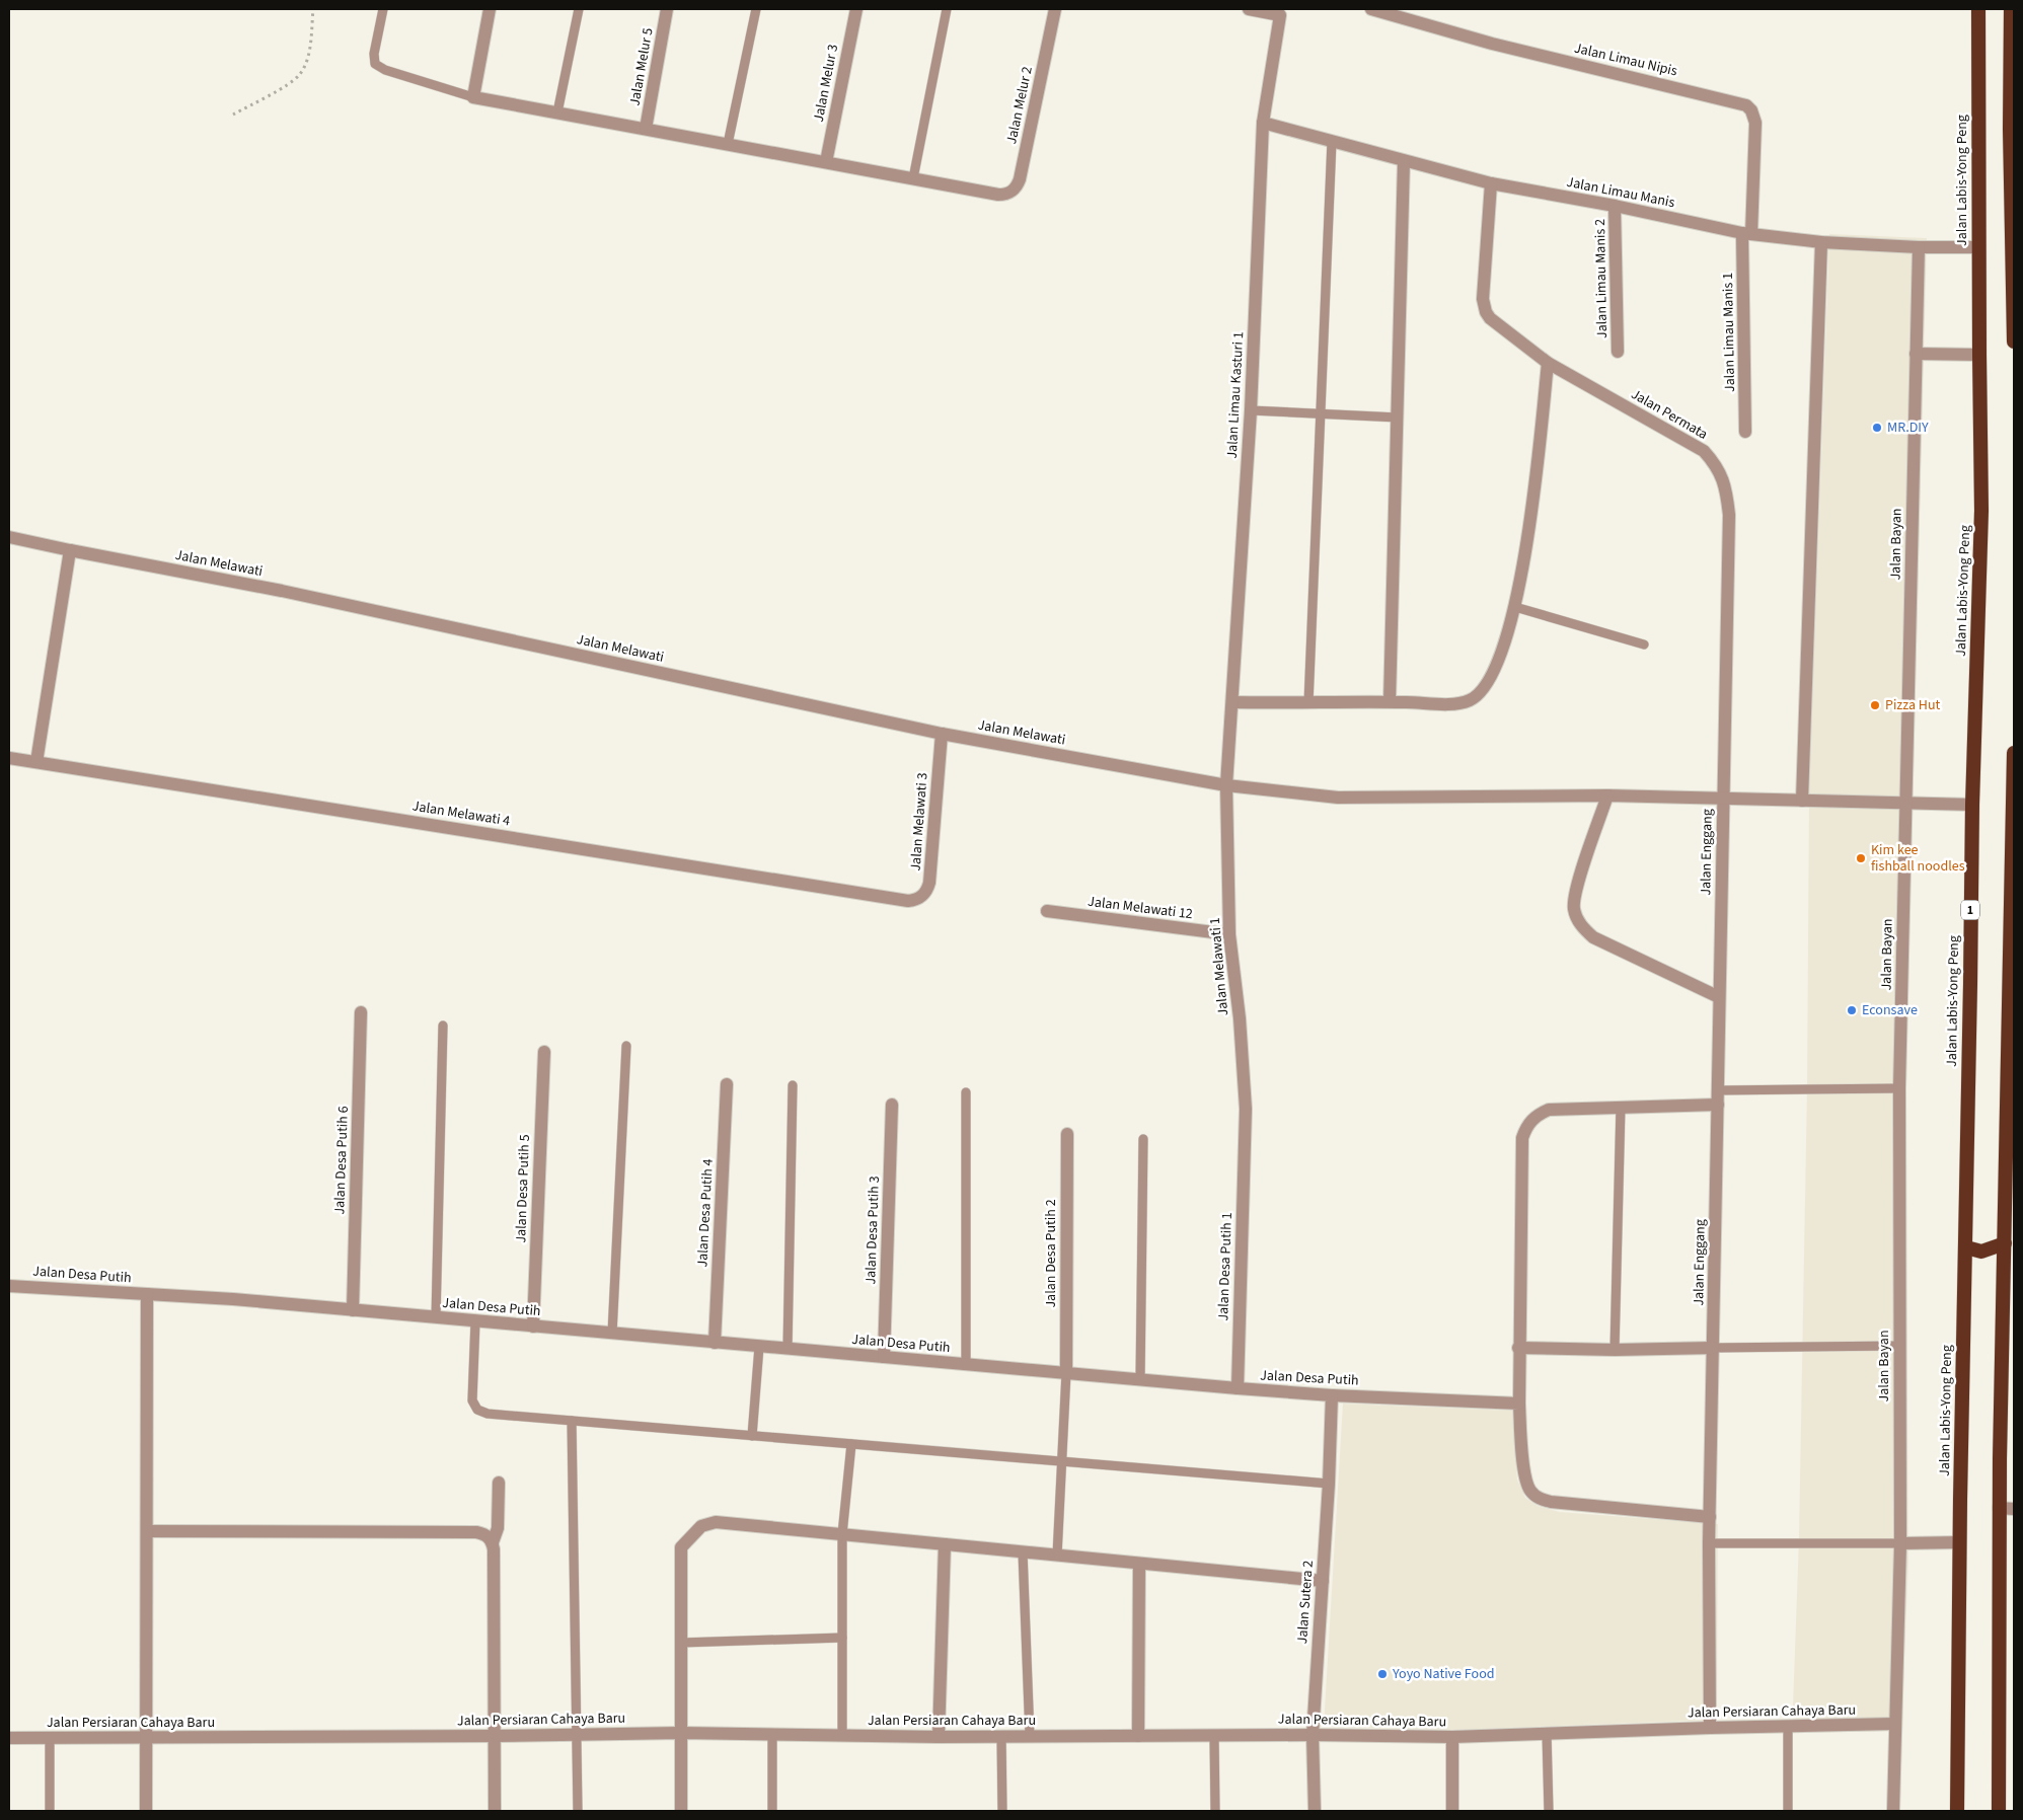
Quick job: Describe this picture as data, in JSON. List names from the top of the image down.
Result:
{
  "streets": {
    "highway": ["Jalan Labis-Yong Peng", "1"],
    "street": [
      "Jalan Limau Nipis",
      "Jalan Melur 5",
      "Jalan Melur 3",
      "Jalan Melur 2",
      "Jalan Limau Manis",
      "Jalan Limau Manis 2",
      "Jalan Limau Manis 1",
      "Jalan Limau Kasturi 1",
      "Jalan Permata",
      "Jalan Bayan",
      "Jalan Melawati",
      "Jalan Melawati 4",
      "Jalan Melawati 3",
      "Jalan Enggang",
      "Jalan Melawati 12",
      "Jalan Melawati 1",
      "Jalan Desa Putih 6",
      "Jalan Desa Putih 5",
      "Jalan Desa Putih 4",
      "Jalan Desa Putih 3",
      "Jalan Desa Putih 2",
      "Jalan Desa Putih 1",
      "Jalan Desa Putih",
      "Jalan Sutera 2",
      "Jalan Persiaran Cahaya Baru"
    ]
  },
  "crossings": [
    ["Jalan Limau Nipis", "Jalan Limau Manis"],
    ["Jalan Limau Nipis", "Jalan Limau Manis 1"],
    ["Jalan Labis-Yong Peng", "Jalan Limau Manis"],
    ["Jalan Labis-Yong Peng", "Jalan Melawati"],
    ["Jalan Limau Manis", "Jalan Limau Manis 2"],
    ["Jalan Limau Manis", "Jalan Limau Manis 1"],
    ["Jalan Limau Manis", "Jalan Limau Kasturi 1"],
    ["Jalan Limau Manis", "Jalan Permata"],
    ["Jalan Limau Manis", "Jalan Bayan"],
    ["Jalan Limau Kasturi 1", "Jalan Melawati"],
    ["Jalan Limau Kasturi 1", "Jalan Melawati 1"],
    ["Jalan Permata", "Jalan Melawati"],
    ["Jalan Permata", "Jalan Enggang"],
    ["Jalan Bayan", "Jalan Melawati"],
    ["Jalan Bayan", "Jalan Persiaran Cahaya Baru"],
    ["Jalan Melawati", "Jalan Melawati 3"],
    ["Jalan Melawati", "Jalan Enggang"],
    ["Jalan Melawati", "Jalan Melawati 1"],
    ["Jalan Melawati 4", "Jalan Melawati 3"],
    ["Jalan Enggang", "Jalan Persiaran Cahaya Baru"],
    ["Jalan Melawati 12", "Jalan Melawati 1"],
    ["Jalan Melawati 1", "Jalan Desa Putih 1"],
    ["Jalan Desa Putih 6", "Jalan Desa Putih"],
    ["Jalan Desa Putih 5", "Jalan Desa Putih"],
    ["Jalan Desa Putih 4", "Jalan Desa Putih"],
    ["Jalan Desa Putih 3", "Jalan Desa Putih"],
    ["Jalan Desa Putih 2", "Jalan Desa Putih"],
    ["Jalan Desa Putih 1", "Jalan Desa Putih"],
    ["Jalan Desa Putih", "Jalan Sutera 2"],
    ["Jalan Sutera 2", "Jalan Persiaran Cahaya Baru"]
  ],
  "places": [
    "MR.DIY",
    "Pizza Hut",
    "Kim kee fishball noodles",
    "Econsave",
    "Yoyo Native Food"
  ]
}
